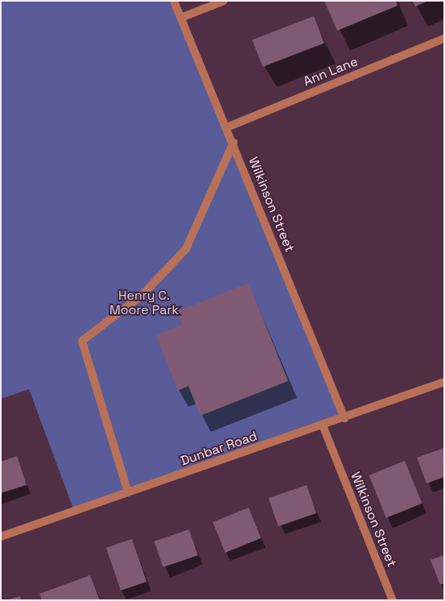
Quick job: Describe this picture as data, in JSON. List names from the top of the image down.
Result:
{
  "streets": {
    "street": ["Ann Lane", "Wilkinson Street", "Dunbar Road"]
  },
  "crossings": [
    ["Ann Lane", "Wilkinson Street"],
    ["Wilkinson Street", "Dunbar Road"]
  ],
  "parks": ["Henry C. Moore Park"]
}
